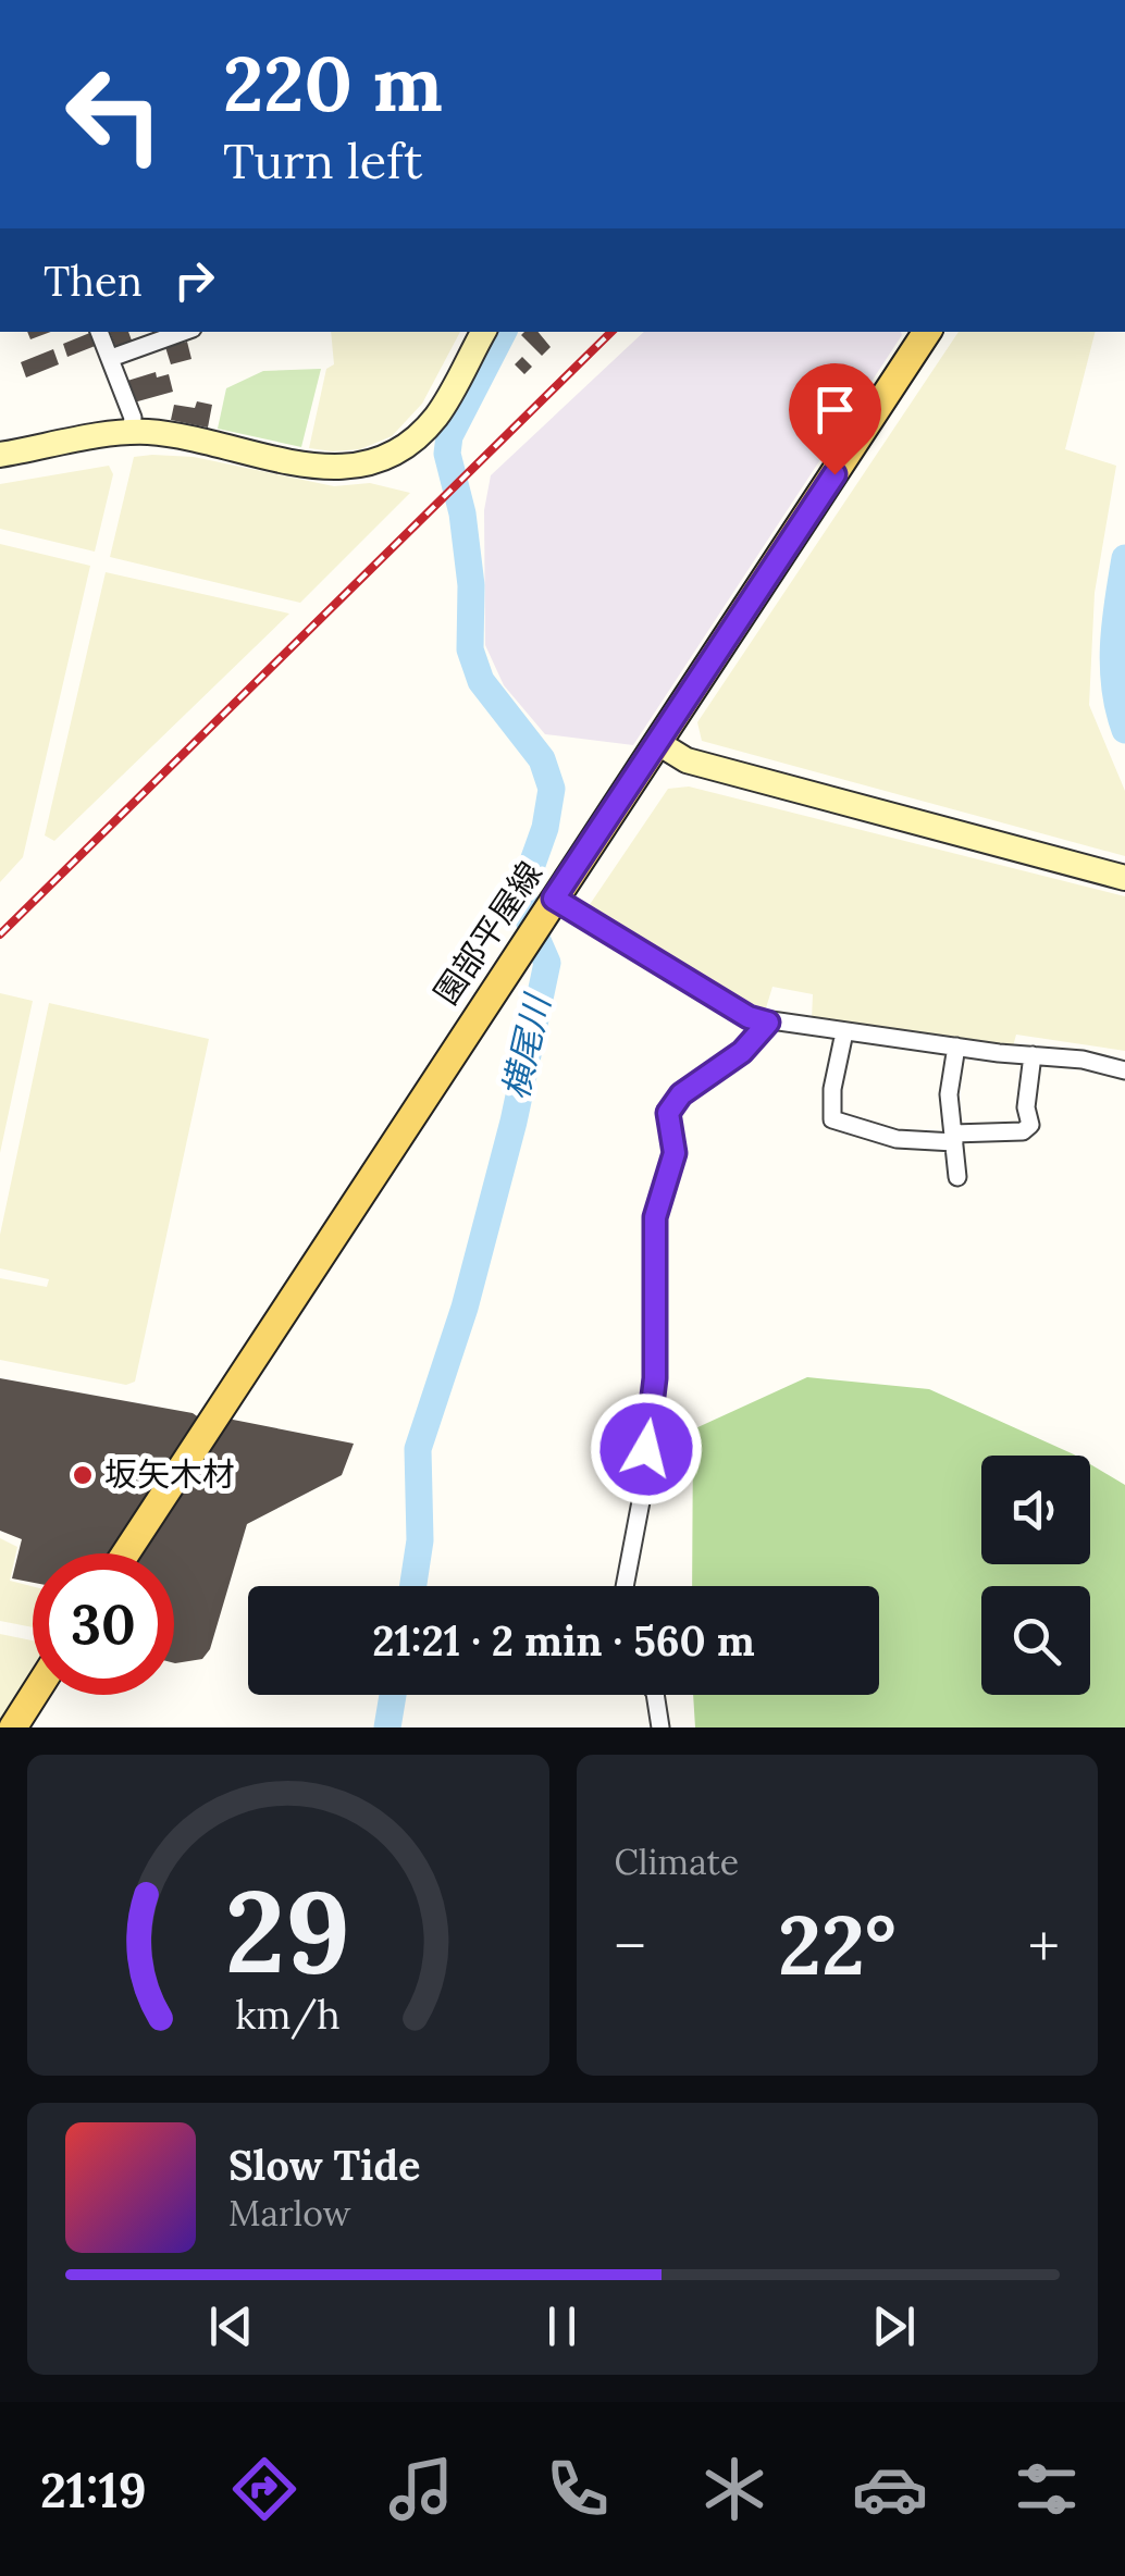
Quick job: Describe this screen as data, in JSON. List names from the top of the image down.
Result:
{
  "streets": {
    "main road": ["園部平屋線"]
  },
  "water": ["横尾川"],
  "places": ["坂矢木材"],
  "page": {
    "turn": ["220 m", "Turn left"],
    "then": "Then",
    "limit": "30",
    "trip": "21:21 · 2 min · 560 m",
    "tile": "Climate",
    "heat": ["−", "22°", "+"],
    "song": ["Slow Tide", "Marlow"],
    "tabs": "21:19",
    "gauge": ["29", "km/h"]
  }
}
